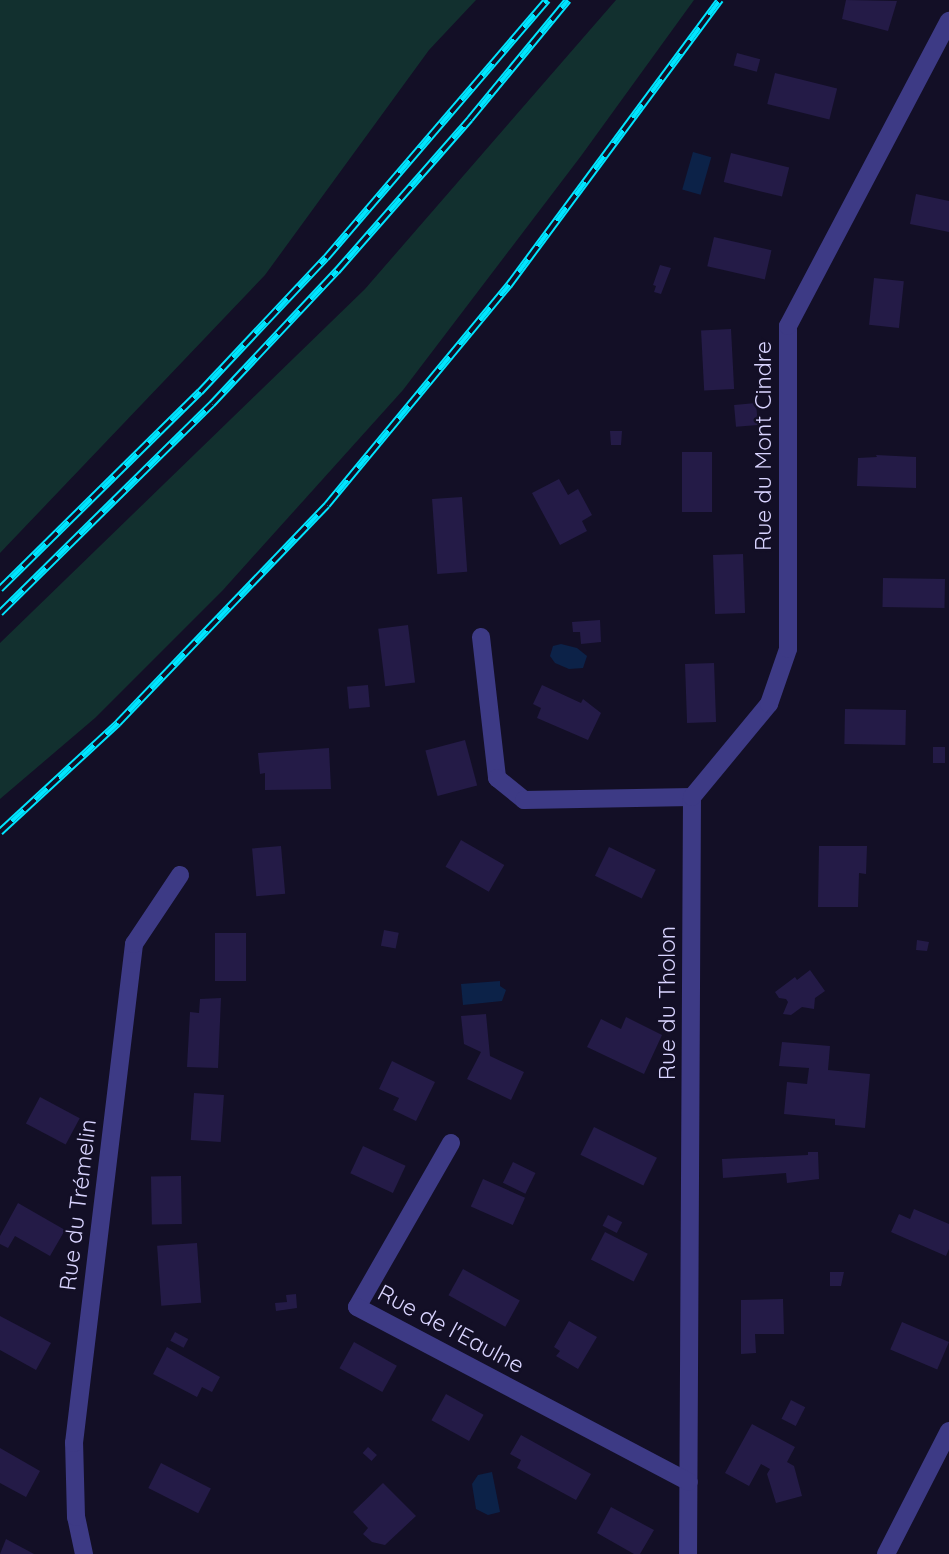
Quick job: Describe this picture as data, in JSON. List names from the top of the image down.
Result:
{
  "streets": {
    "street": [
      "Rue du Mont Cindre",
      "Rue du Tholon",
      "Rue du Trémelin",
      "Rue de l'Eaulne"
    ]
  },
  "crossings": [
    ["Rue du Mont Cindre", "Rue du Tholon"],
    ["Rue du Tholon", "Rue de l'Eaulne"]
  ]
}
